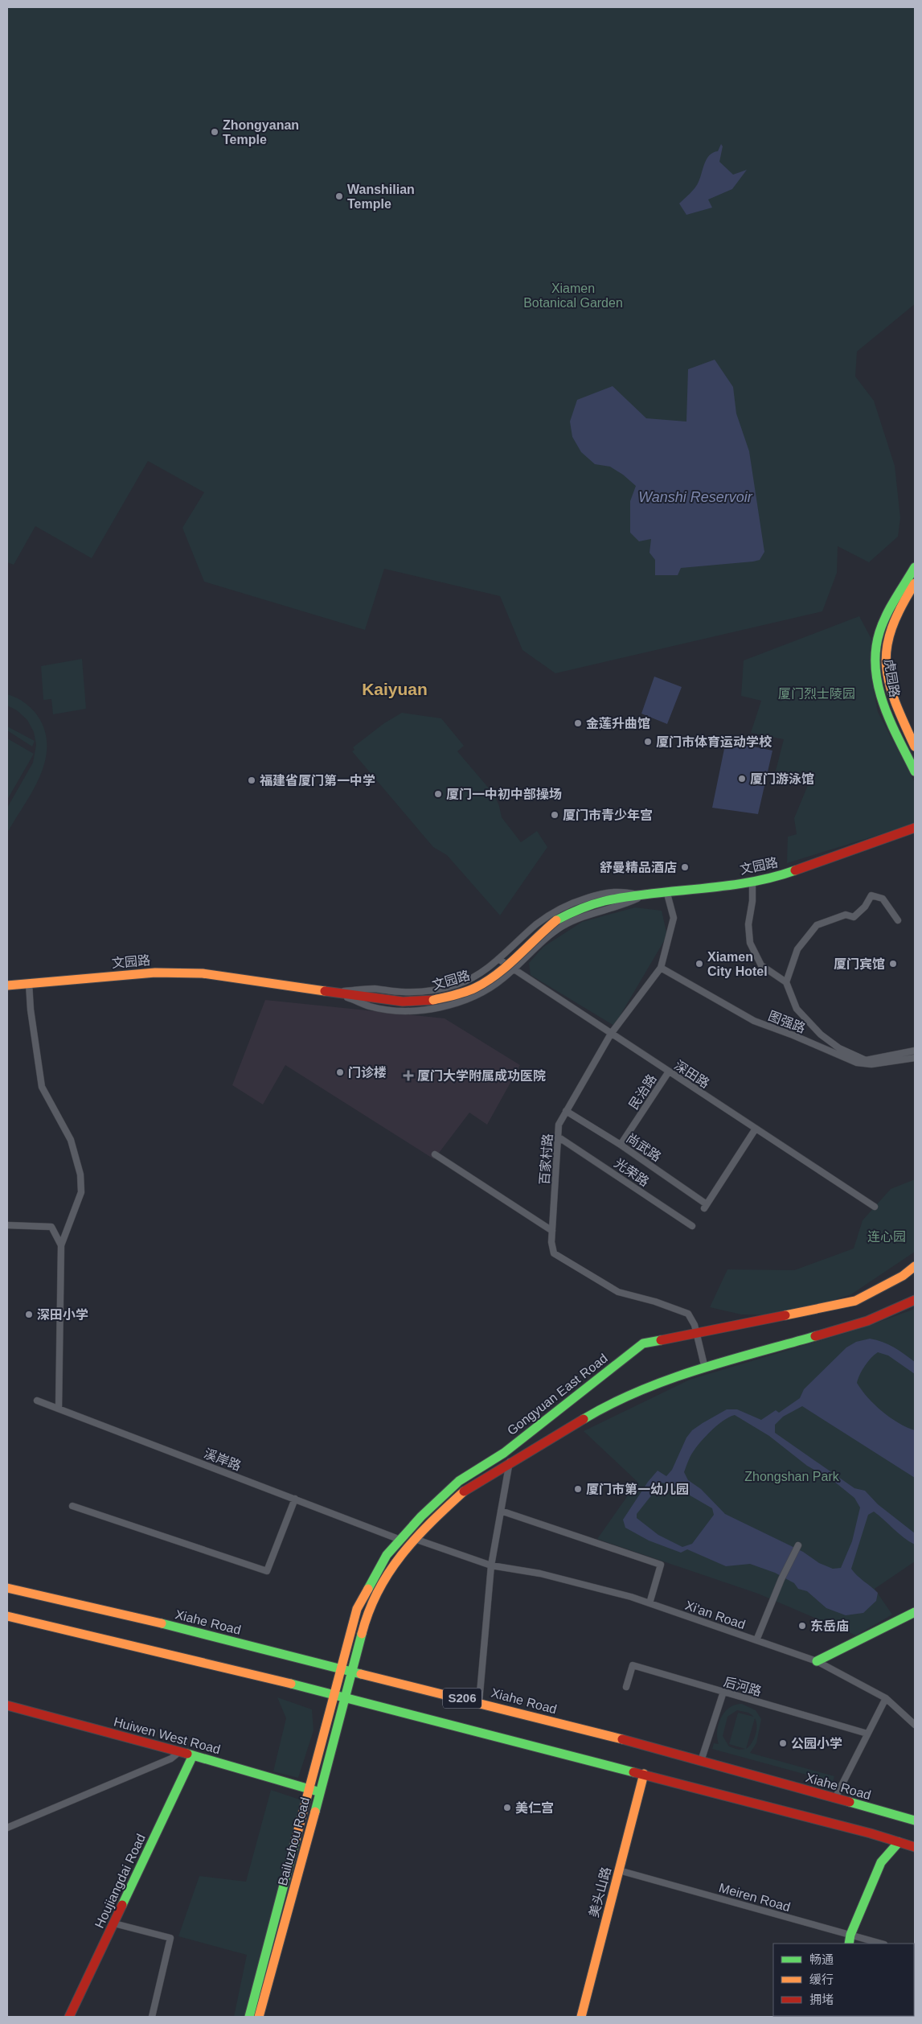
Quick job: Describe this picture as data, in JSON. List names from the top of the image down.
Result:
{
  "streets": {
    "main road": [
      "虎园路",
      "文园路",
      "Gongyuan East Road",
      "Xiahe Road",
      "S206",
      "Huiwen West Road",
      "Bailuzhou Road",
      "Houjiangdai Road",
      "美头山路"
    ],
    "street": [
      "图强路",
      "深田路",
      "民治路",
      "尚武路",
      "百家村路",
      "光荣路",
      "溪岸路",
      "Xi'an Road",
      "后河路",
      "Meiren Road"
    ]
  },
  "crossings": [
    ["文园路", "百家村路"],
    ["图强路", "百家村路"],
    ["深田路", "民治路"],
    ["深田路", "尚武路"],
    ["深田路", "百家村路"],
    ["民治路", "尚武路"],
    ["尚武路", "百家村路"],
    ["百家村路", "光荣路"],
    ["百家村路", "Gongyuan East Road"],
    ["Gongyuan East Road", "溪岸路"],
    ["Gongyuan East Road", "Xi'an Road"],
    ["Gongyuan East Road", "Xiahe Road"],
    ["Gongyuan East Road", "S206"],
    ["Gongyuan East Road", "Bailuzhou Road"],
    ["Xiahe Road", "Bailuzhou Road"],
    ["S206", "Bailuzhou Road"],
    ["S206", "美头山路"],
    ["Huiwen West Road", "Bailuzhou Road"],
    ["Huiwen West Road", "Houjiangdai Road"],
    ["美头山路", "Meiren Road"]
  ],
  "districts": ["Kaiyuan"],
  "water": ["Wanshi Reservoir"],
  "parks": [
    "Xiamen Botanical Garden",
    "厦门烈士陵园",
    "连心园",
    "Zhongshan Park"
  ],
  "places": {
    "other": [
      "Zhongyanan Temple",
      "Wanshilian Temple",
      "金莲升曲馆",
      "厦门市体育运动学校",
      "厦门游泳馆",
      "福建省厦门第一中学",
      "厦门一中初中部操场",
      "厦门市青少年宫",
      "舒曼精品酒店",
      "Xiamen City Hotel",
      "厦门宾馆",
      "门诊楼",
      "深田小学",
      "厦门市第一幼儿园",
      "东岳庙",
      "公园小学",
      "美仁宫"
    ],
    "health": ["厦门大学附属成功医院"]
  },
  "legend": ["畅通", "缓行", "拥堵"]
}
